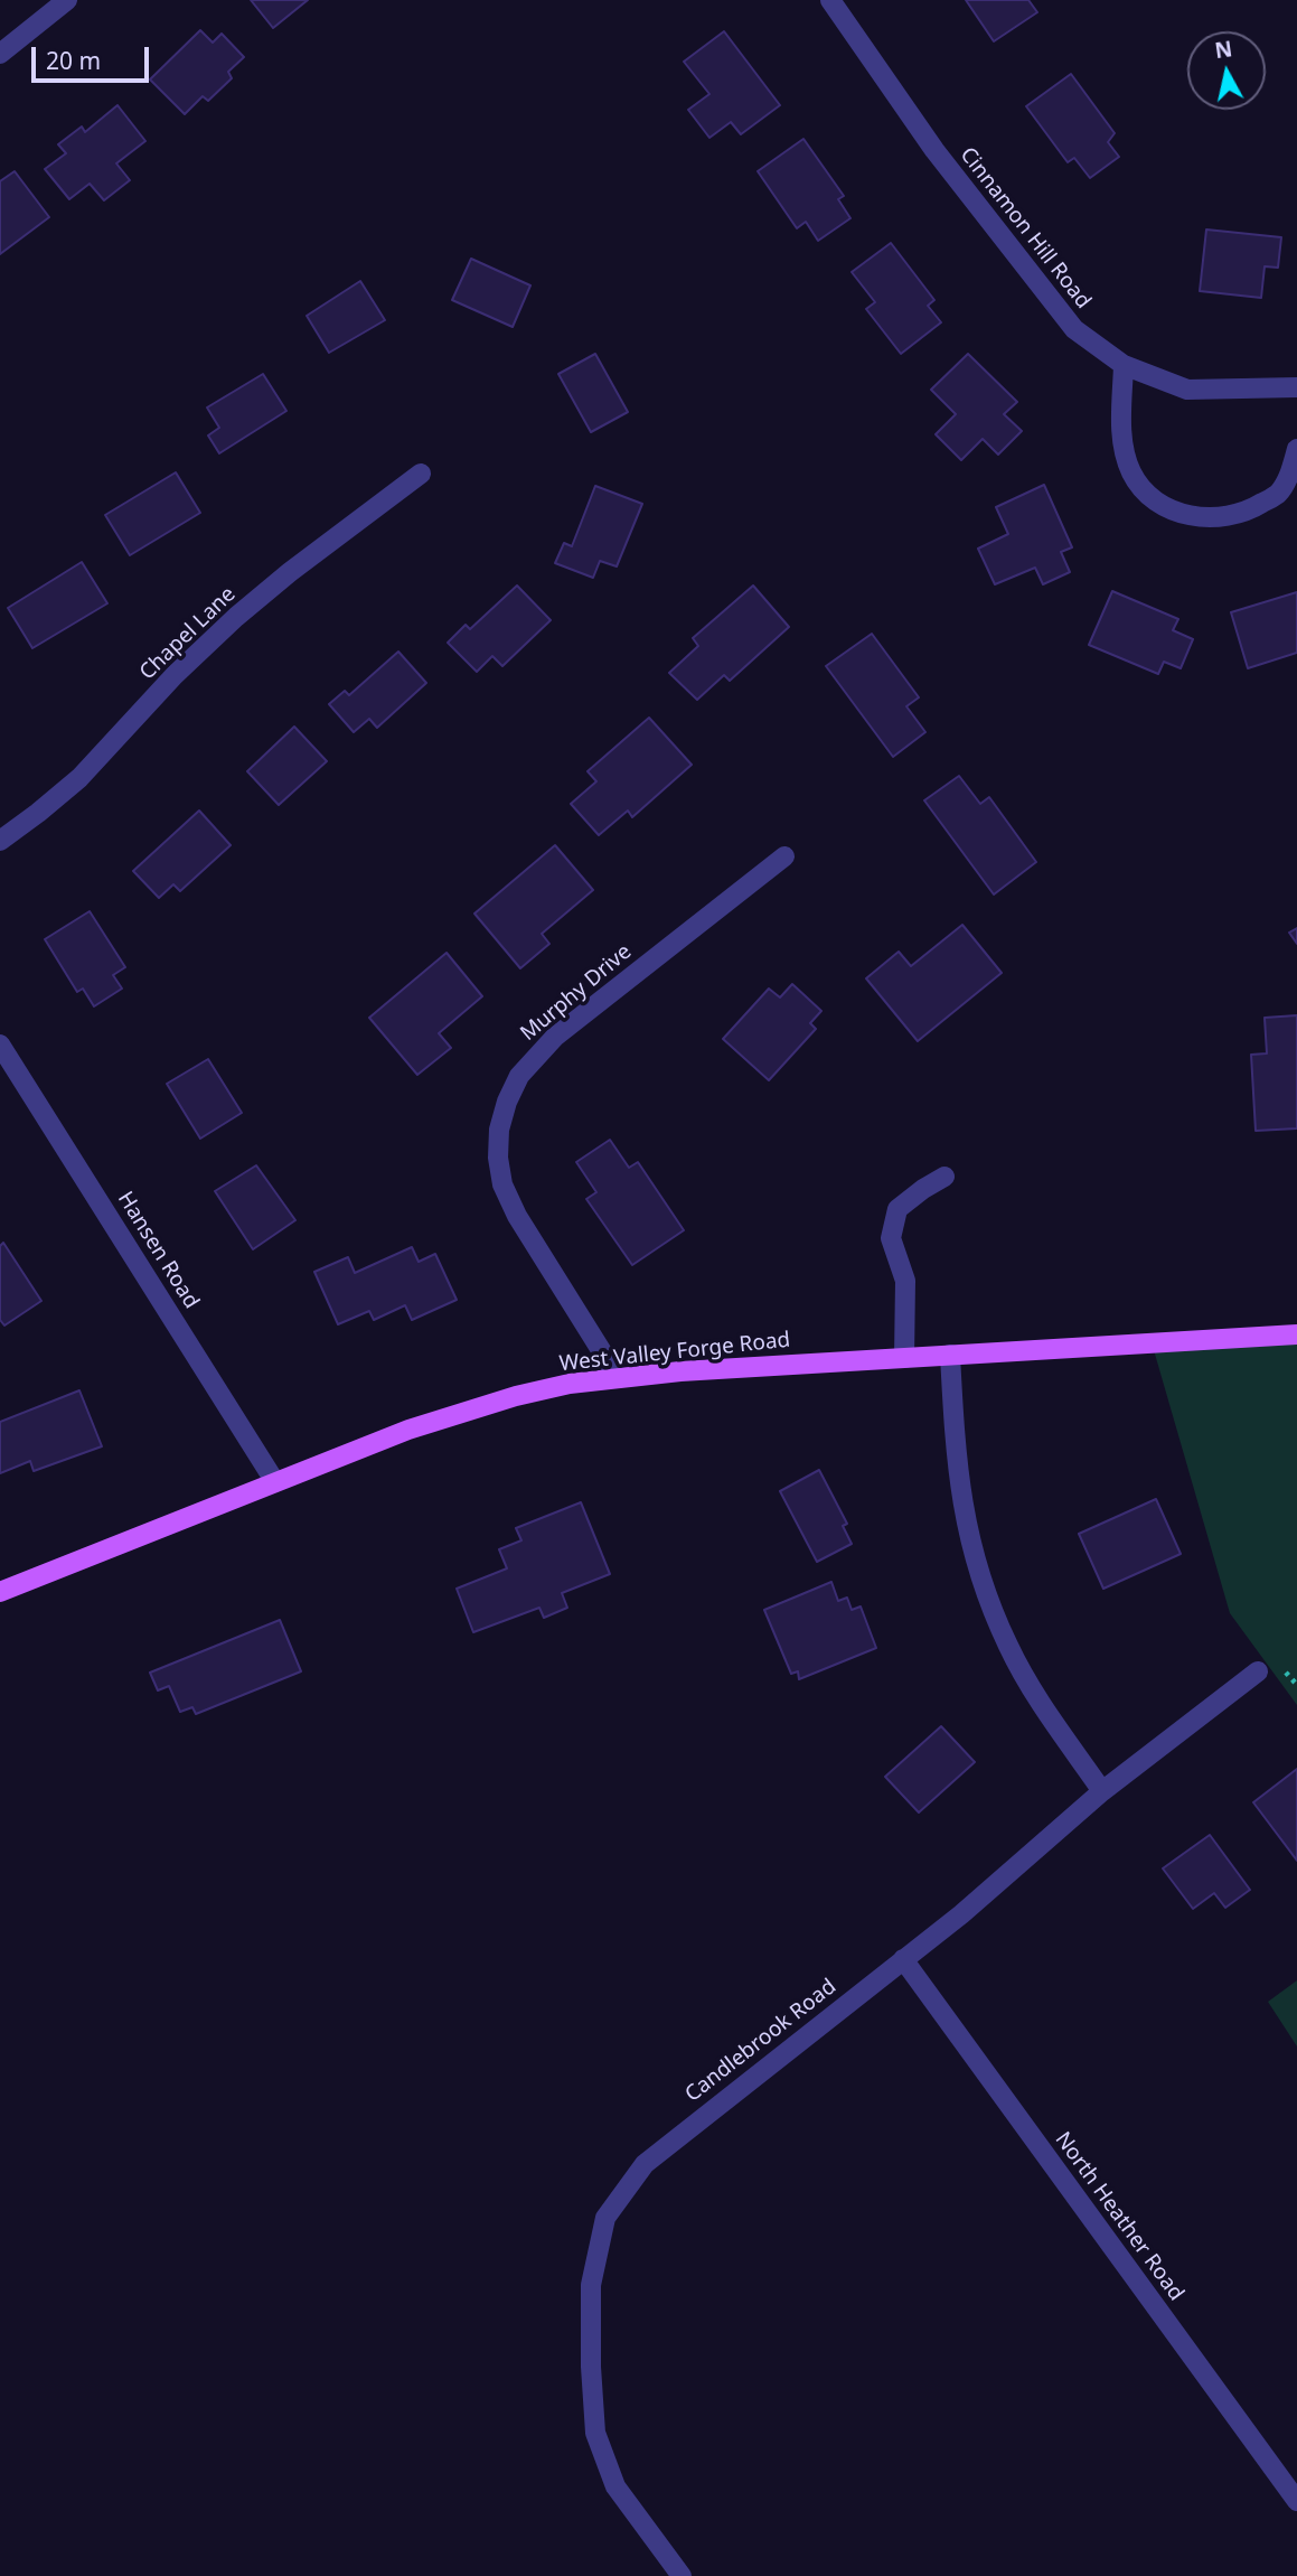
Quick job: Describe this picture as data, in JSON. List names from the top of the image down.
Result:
{
  "streets": {
    "main road": ["West Valley Forge Road"],
    "street": [
      "Cinnamon Hill Road",
      "Chapel Lane",
      "Murphy Drive",
      "Hansen Road",
      "Candlebrook Road",
      "North Heather Road"
    ]
  },
  "crossings": [
    ["Murphy Drive", "West Valley Forge Road"],
    ["Hansen Road", "West Valley Forge Road"],
    ["Candlebrook Road", "North Heather Road"]
  ],
  "scale_bar": "20 m",
  "north": "top"
}
